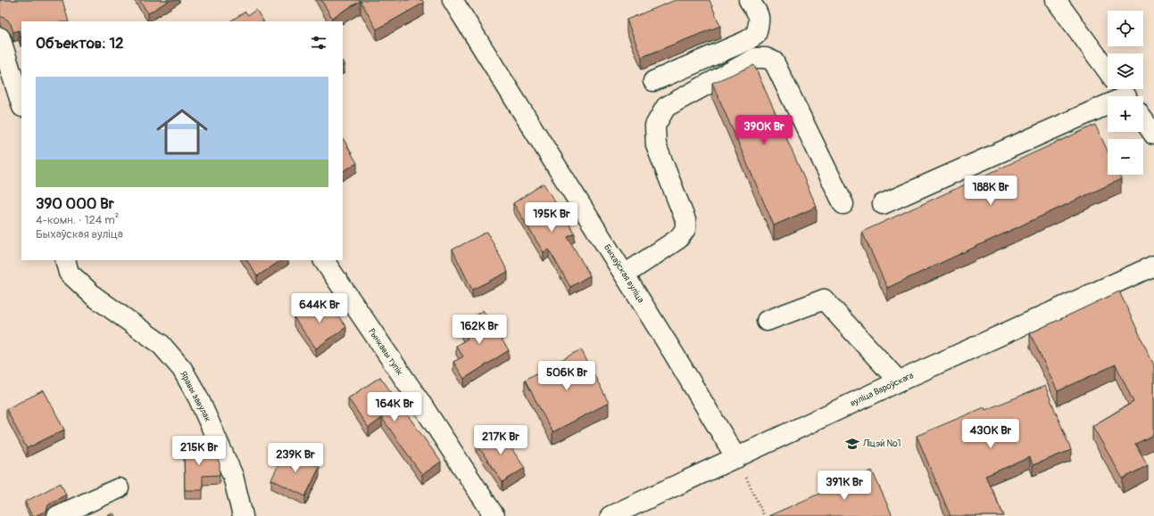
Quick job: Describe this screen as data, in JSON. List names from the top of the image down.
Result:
{
  "streets": {
    "street": [
      "Быхаўская вуліца",
      "Рынкавы тупік",
      "вуліца Вароўскага",
      "Яравы завулак"
    ]
  },
  "crossings": [
    ["Быхаўская вуліца", "вуліца Вароўскага"]
  ],
  "places": {
    "school or university": ["Ліцэй №1"]
  },
  "page": {
    "map_buttons": ["+", "−"],
    "heading": "Объектов: 12",
    "list": [
      {
        "name": "390 000 Br",
        "note": "4-комн. · 124 m² · Быхаўская вуліца"
      }
    ],
    "price": [
      "390K Br",
      "188K Br",
      "195K Br",
      "644K Br",
      "162K Br",
      "506K Br",
      "164K Br",
      "430K Br",
      "217K Br",
      "215K Br",
      "239K Br",
      "391K Br"
    ]
  }
}
